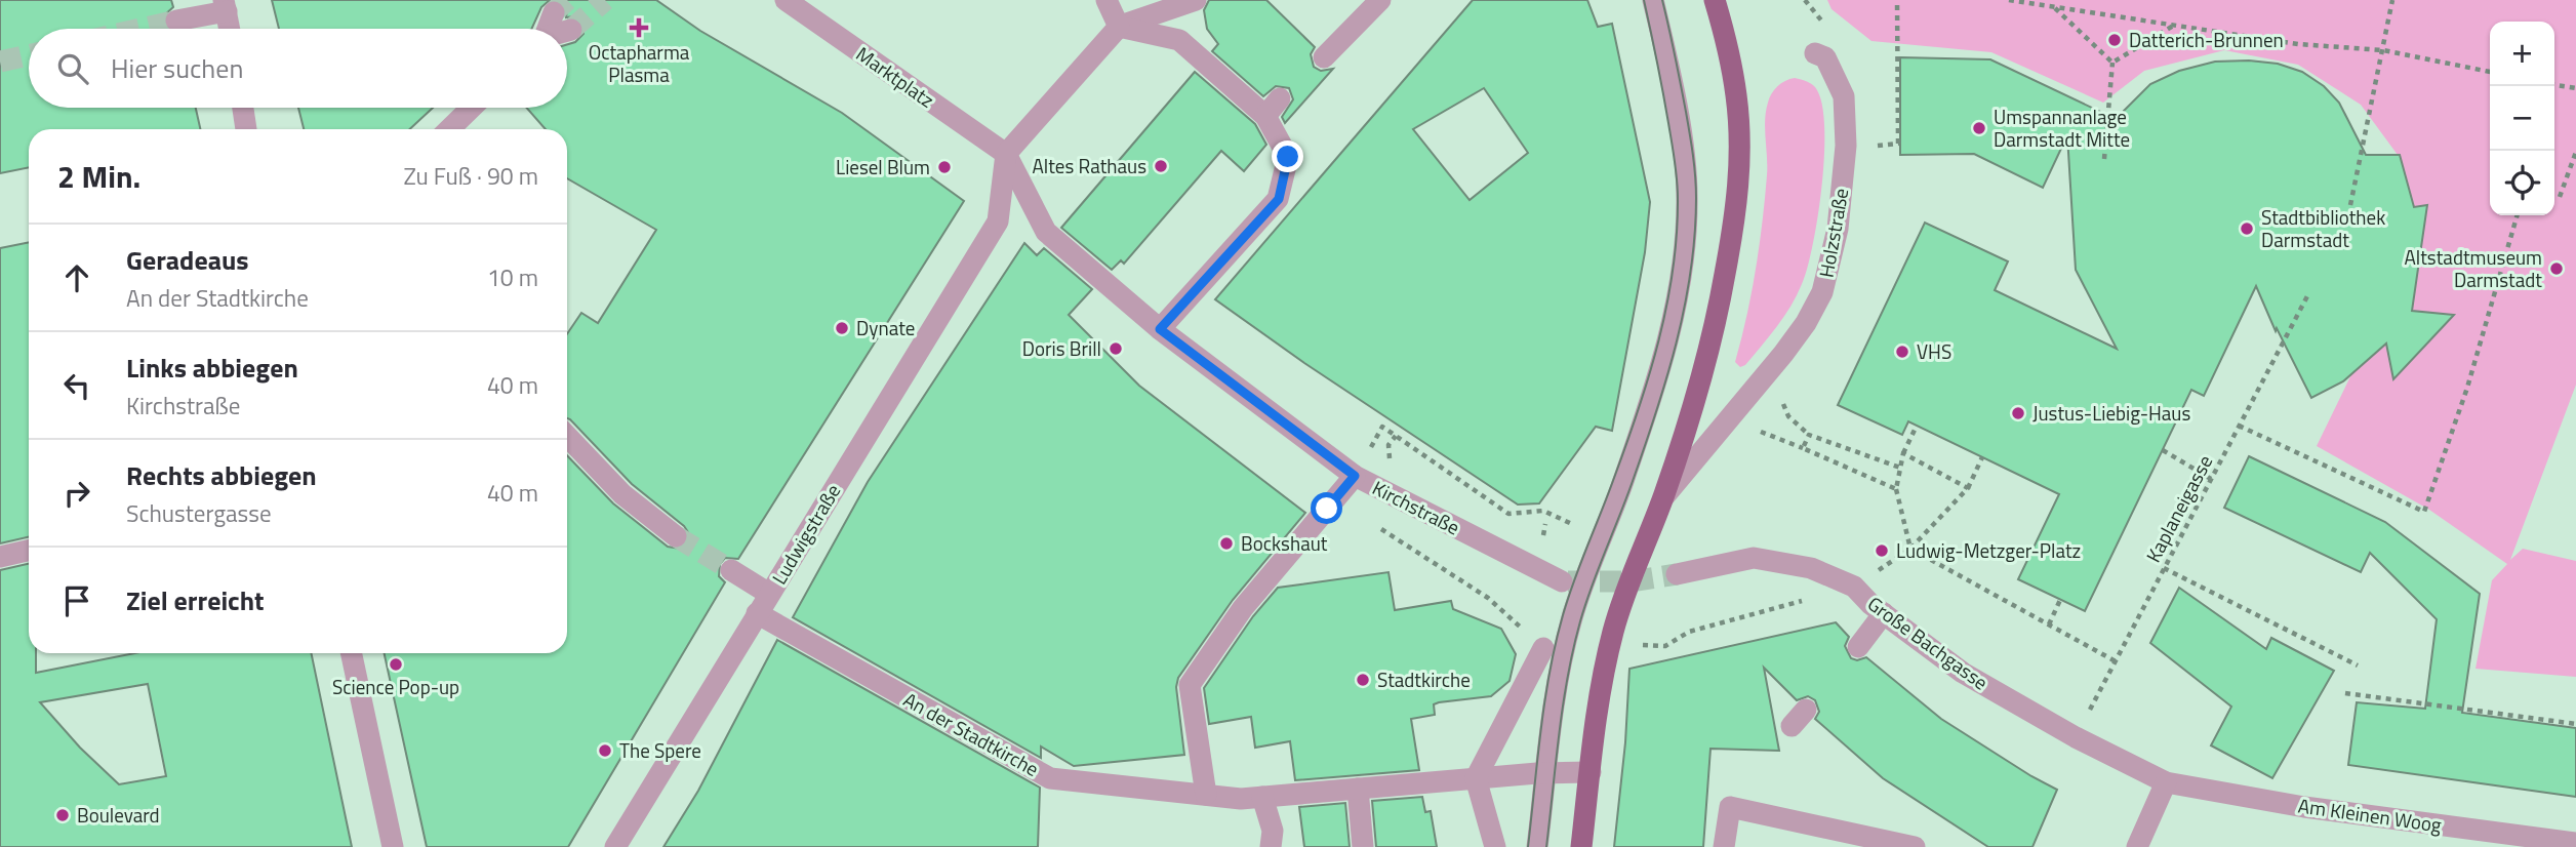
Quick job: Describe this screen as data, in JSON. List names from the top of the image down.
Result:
{
  "streets": {
    "main road": ["Holzstraße"],
    "street": [
      "Marktplatz",
      "Kirchstraße",
      "Ludwigstraße",
      "Große Bachgasse",
      "An der Stadtkirche",
      "Am Kleinen Woog"
    ],
    "path": ["Kaplaneigasse"]
  },
  "crossings": [
    ["Marktplatz", "Kirchstraße"],
    ["Marktplatz", "Ludwigstraße"],
    ["Holzstraße", "An der Stadtkirche"],
    ["Kirchstraße", "Ludwigstraße"],
    ["Kaplaneigasse", "Große Bachgasse"],
    ["Ludwigstraße", "An der Stadtkirche"],
    ["Große Bachgasse", "Am Kleinen Woog"]
  ],
  "places": {
    "health": ["Octapharma Plasma"],
    "other": [
      "Datterich-Brunnen",
      "Umspannanlage Darmstadt Mitte",
      "Altes Rathaus",
      "Liesel Blum",
      "Stadtbibliothek Darmstadt",
      "Altstadtmuseum Darmstadt",
      "Dynate",
      "Doris Brill",
      "VHS",
      "Justus-Liebig-Haus",
      "Bockshaut",
      "Ludwig-Metzger-Platz",
      "Science Pop-up",
      "Stadtkirche",
      "The Spere",
      "Boulevard"
    ]
  },
  "page": {
    "map_buttons": ["+", "−"],
    "search": "Hier suchen",
    "heading": ["2 Min.", "Zu Fuß · 90 m"],
    "list": [
      ["Geradeaus", "An der Stadtkirche", "10 m"],
      ["Links abbiegen", "Kirchstraße", "40 m"],
      ["Rechts abbiegen", "Schustergasse", "40 m"],
      "Ziel erreicht"
    ]
  }
}
